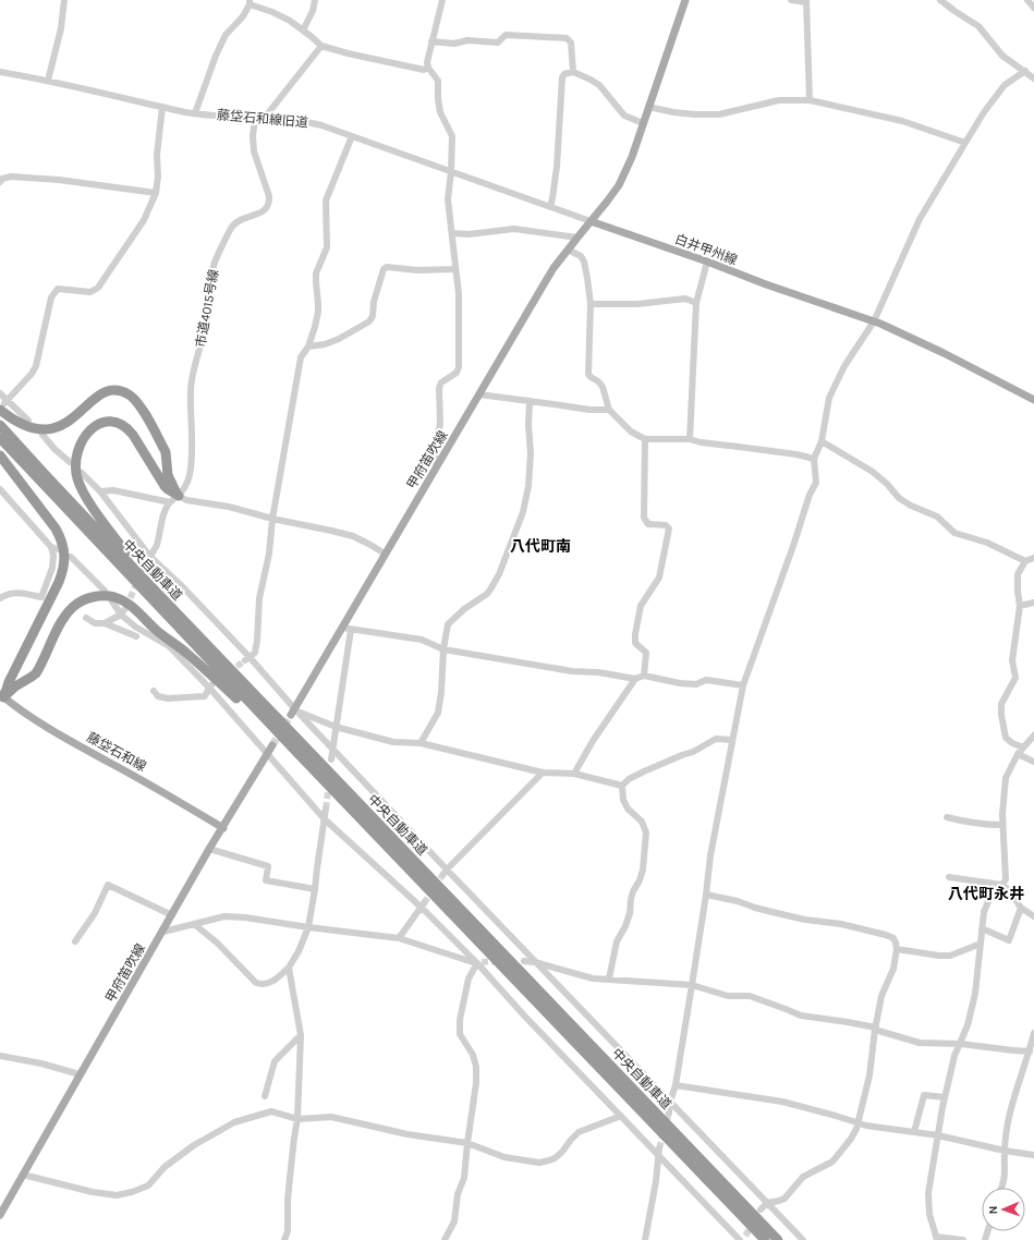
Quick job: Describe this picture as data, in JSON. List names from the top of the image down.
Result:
{
  "streets": {
    "highway": ["中央自動車道"],
    "main road": ["白井甲州線", "甲府笛吹線", "藤垈石和線"],
    "street": ["藤垈石和線旧道", "市道4015号線"]
  },
  "crossings": [
    ["藤垈石和線旧道", "白井甲州線"],
    ["藤垈石和線旧道", "市道4015号線"],
    ["藤垈石和線旧道", "甲府笛吹線"],
    ["白井甲州線", "甲府笛吹線"],
    ["甲府笛吹線", "藤垈石和線"]
  ],
  "districts": ["八代町南", "八代町永井"],
  "north": "left"
}
